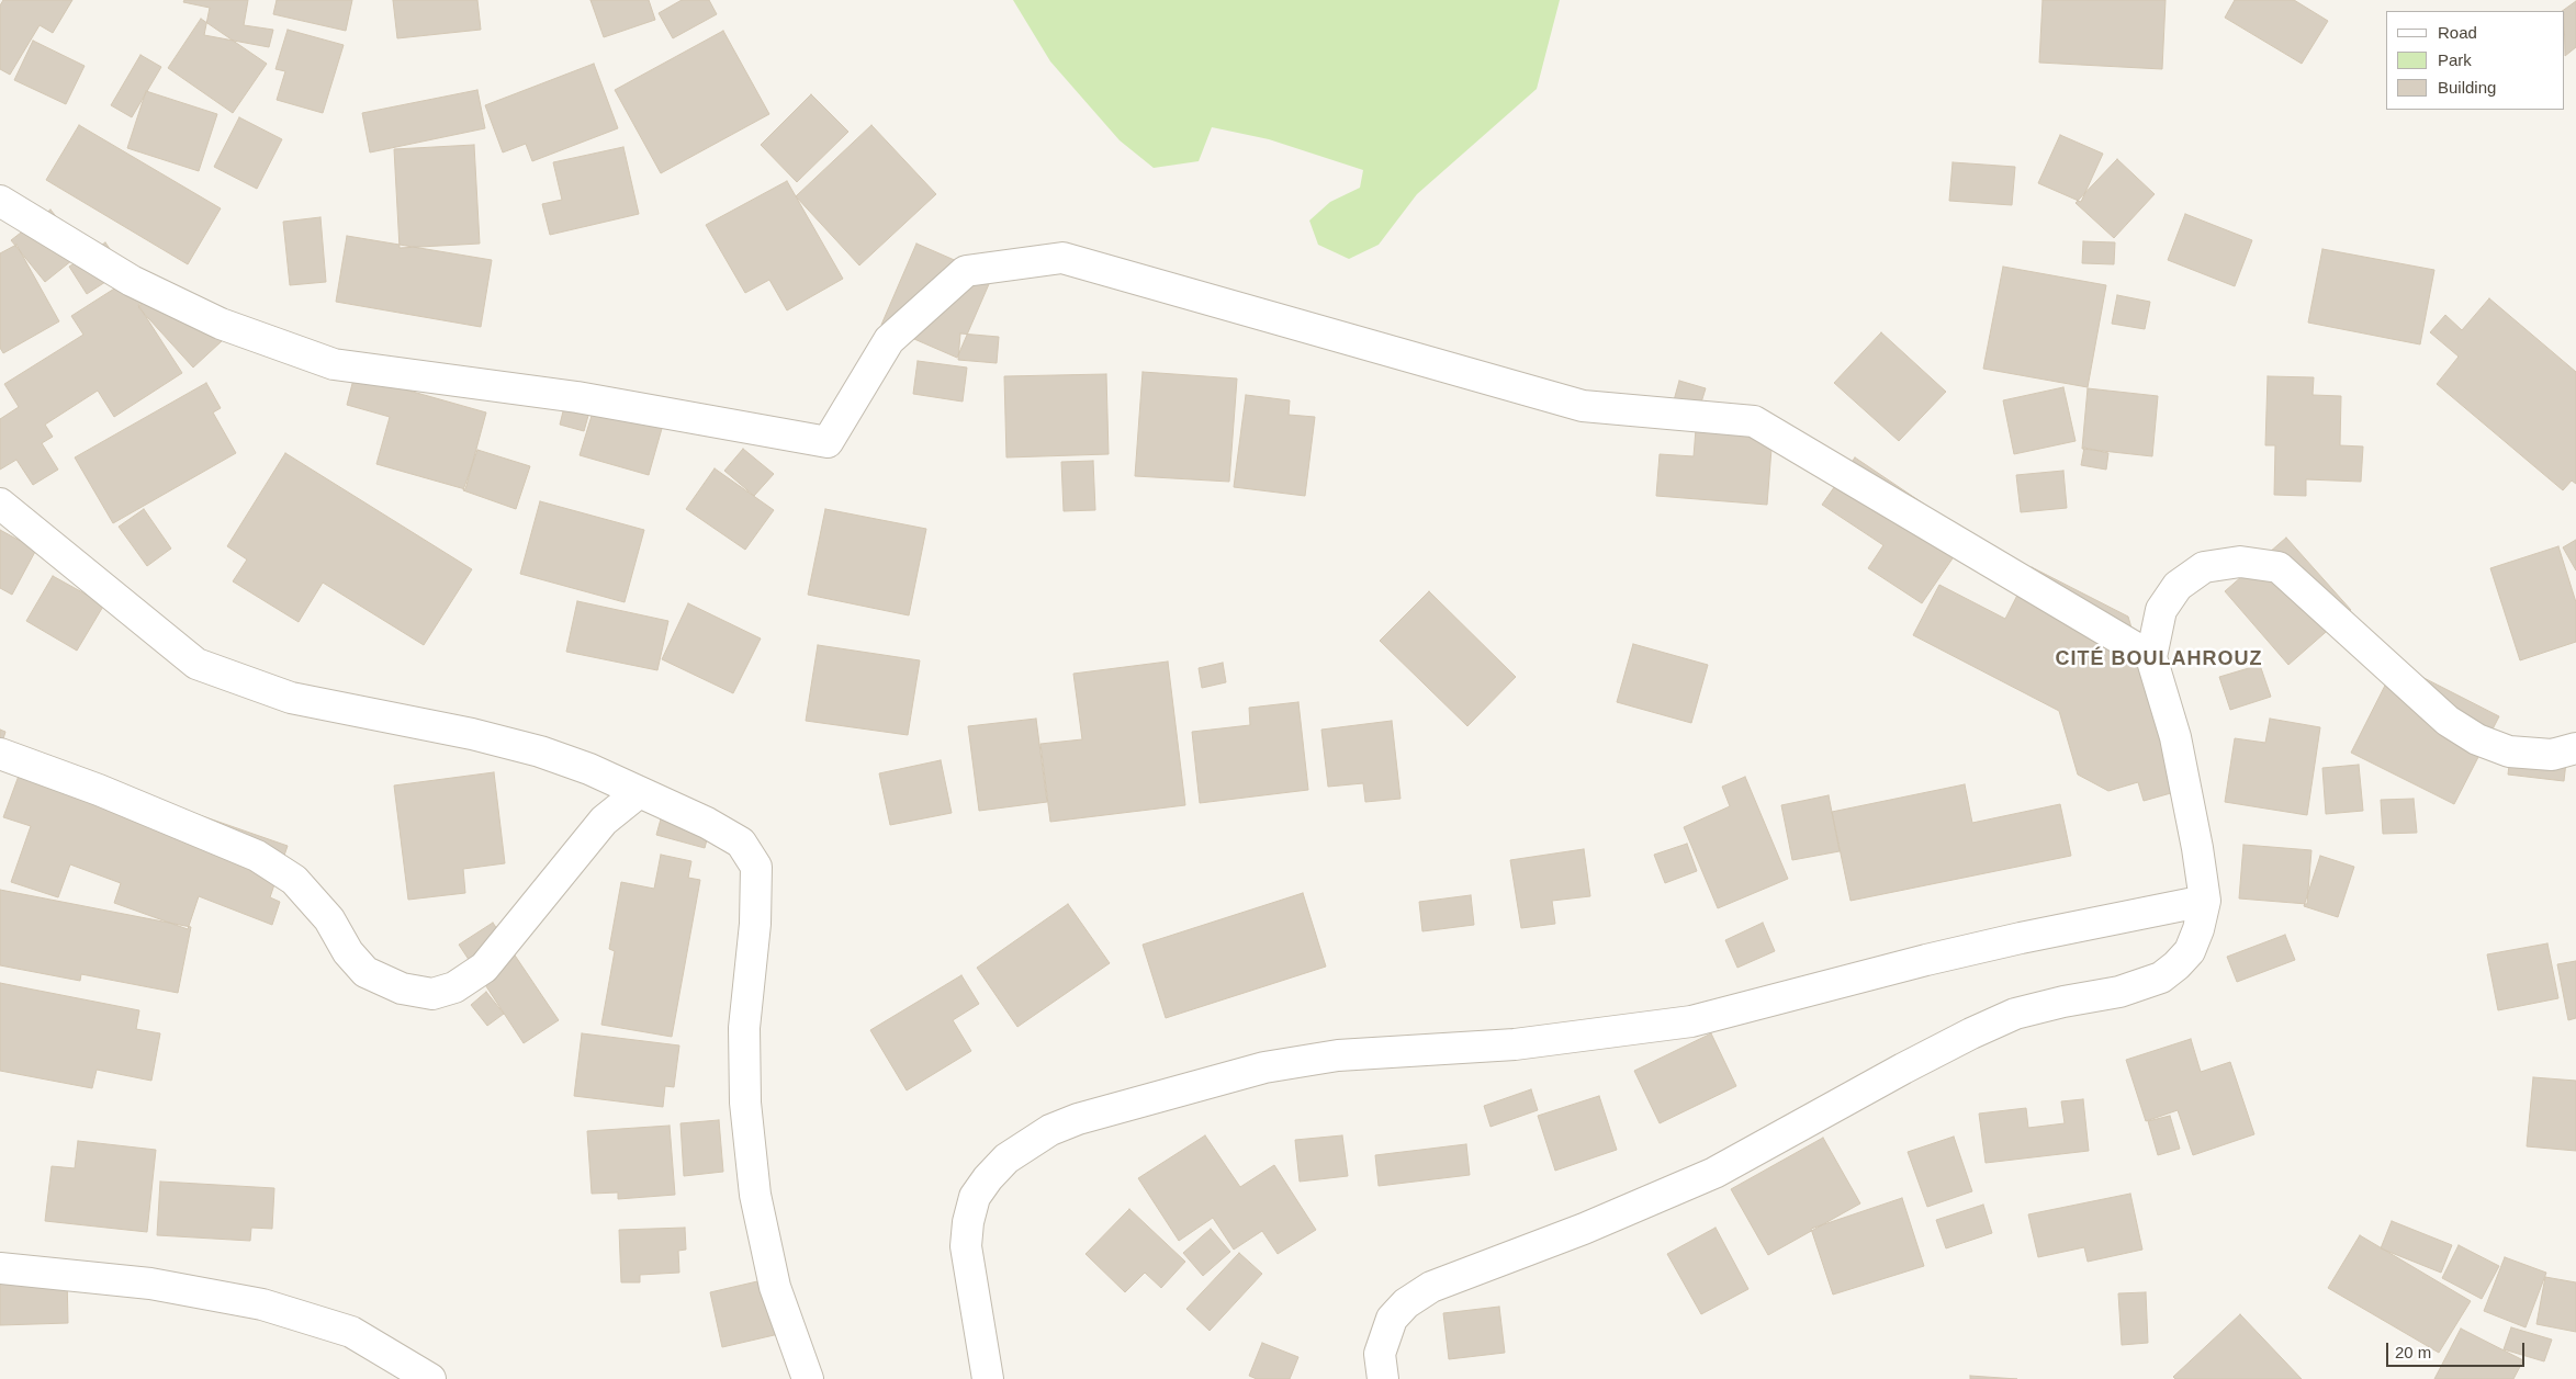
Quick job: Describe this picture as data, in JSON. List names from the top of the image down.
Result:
{
  "districts": ["CITÉ BOULAHROUZ"],
  "legend": ["Road", "Park", "Building"],
  "scale_bar": "20 m"
}
